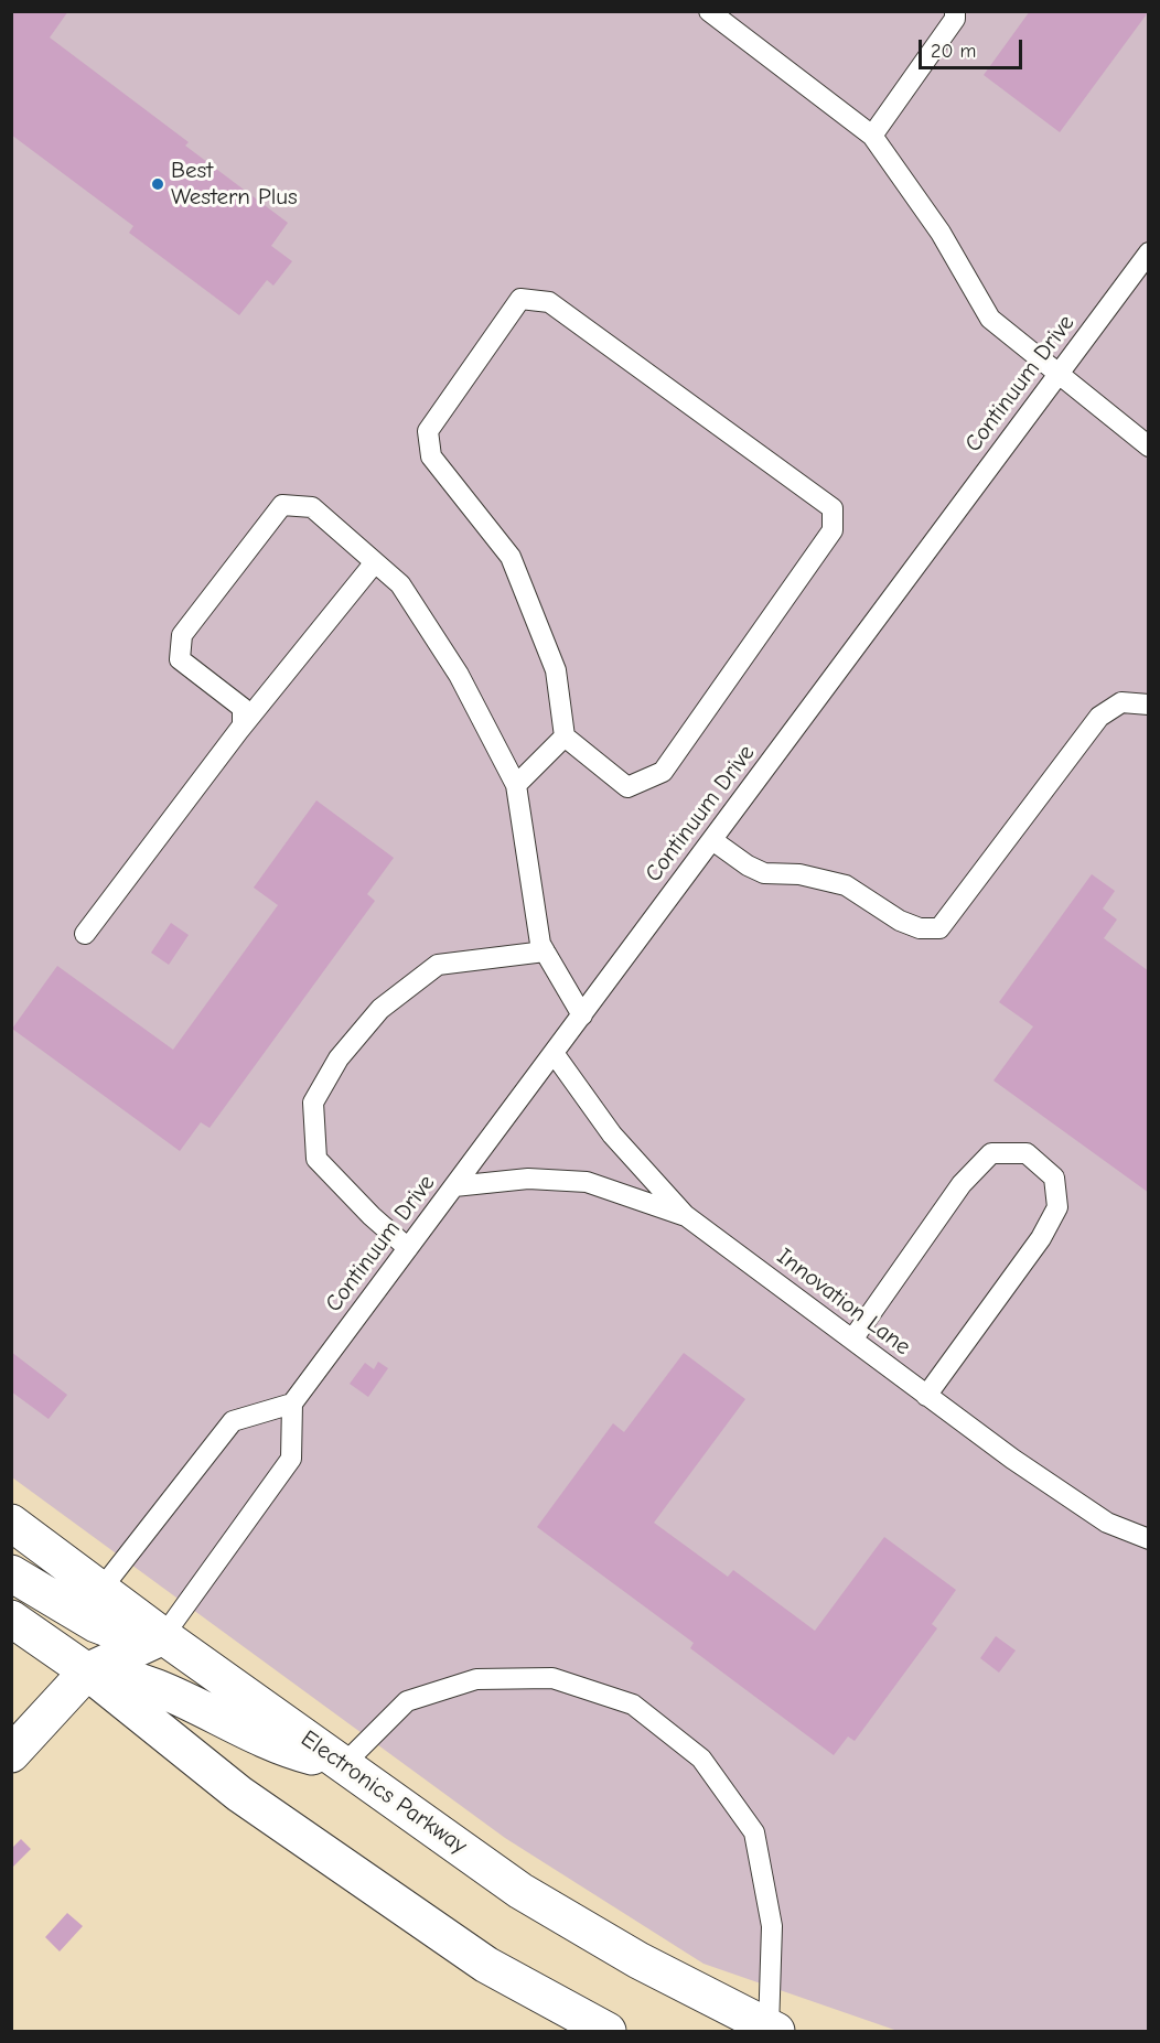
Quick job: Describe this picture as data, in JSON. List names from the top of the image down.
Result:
{
  "streets": {
    "main road": ["Electronics Parkway"],
    "lane": ["Continuum Drive", "Innovation Lane"]
  },
  "crossings": [
    ["Continuum Drive", "Innovation Lane"]
  ],
  "places": ["Best Western Plus"],
  "scale_bar": "20 m"
}
